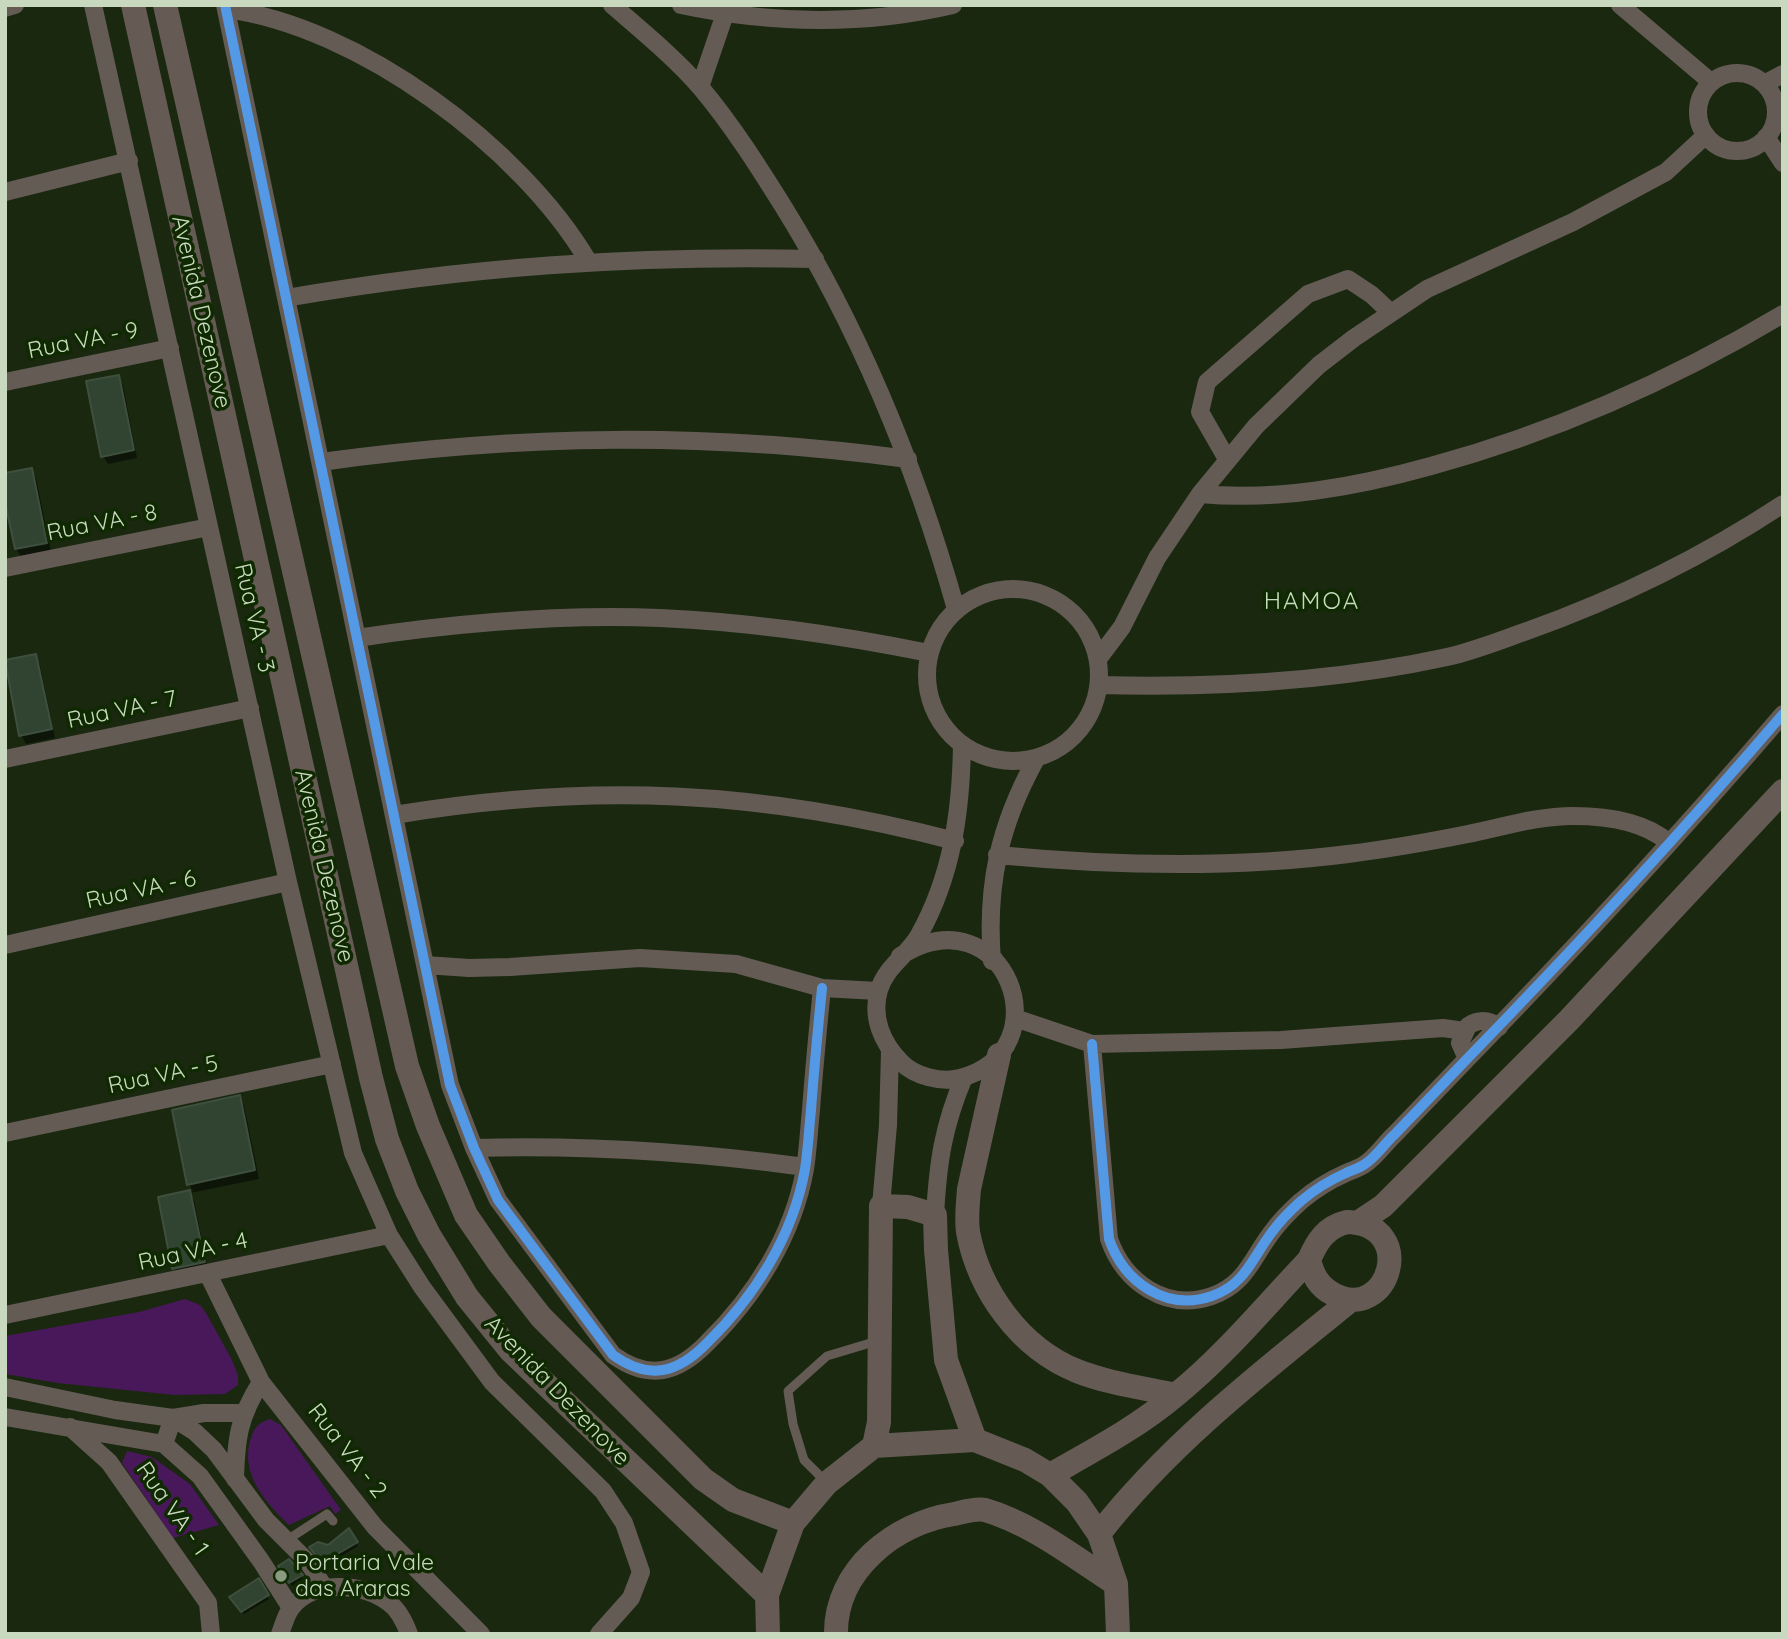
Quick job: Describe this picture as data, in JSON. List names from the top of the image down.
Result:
{
  "streets": {
    "street": [
      "Avenida Dezenove",
      "Rua VA - 9",
      "Rua VA - 8",
      "Rua VA - 3",
      "Rua VA - 7",
      "Rua VA - 6",
      "Rua VA - 5",
      "Rua VA - 4",
      "Rua VA - 2",
      "Rua VA - 1"
    ]
  },
  "crossings": [
    ["Rua VA - 9", "Rua VA - 3"],
    ["Rua VA - 8", "Rua VA - 3"],
    ["Rua VA - 3", "Rua VA - 7"],
    ["Rua VA - 3", "Rua VA - 6"],
    ["Rua VA - 3", "Rua VA - 5"],
    ["Rua VA - 3", "Rua VA - 4"],
    ["Rua VA - 4", "Rua VA - 2"]
  ],
  "districts": ["HAMOA"],
  "places": ["Portaria Vale das Araras"]
}
